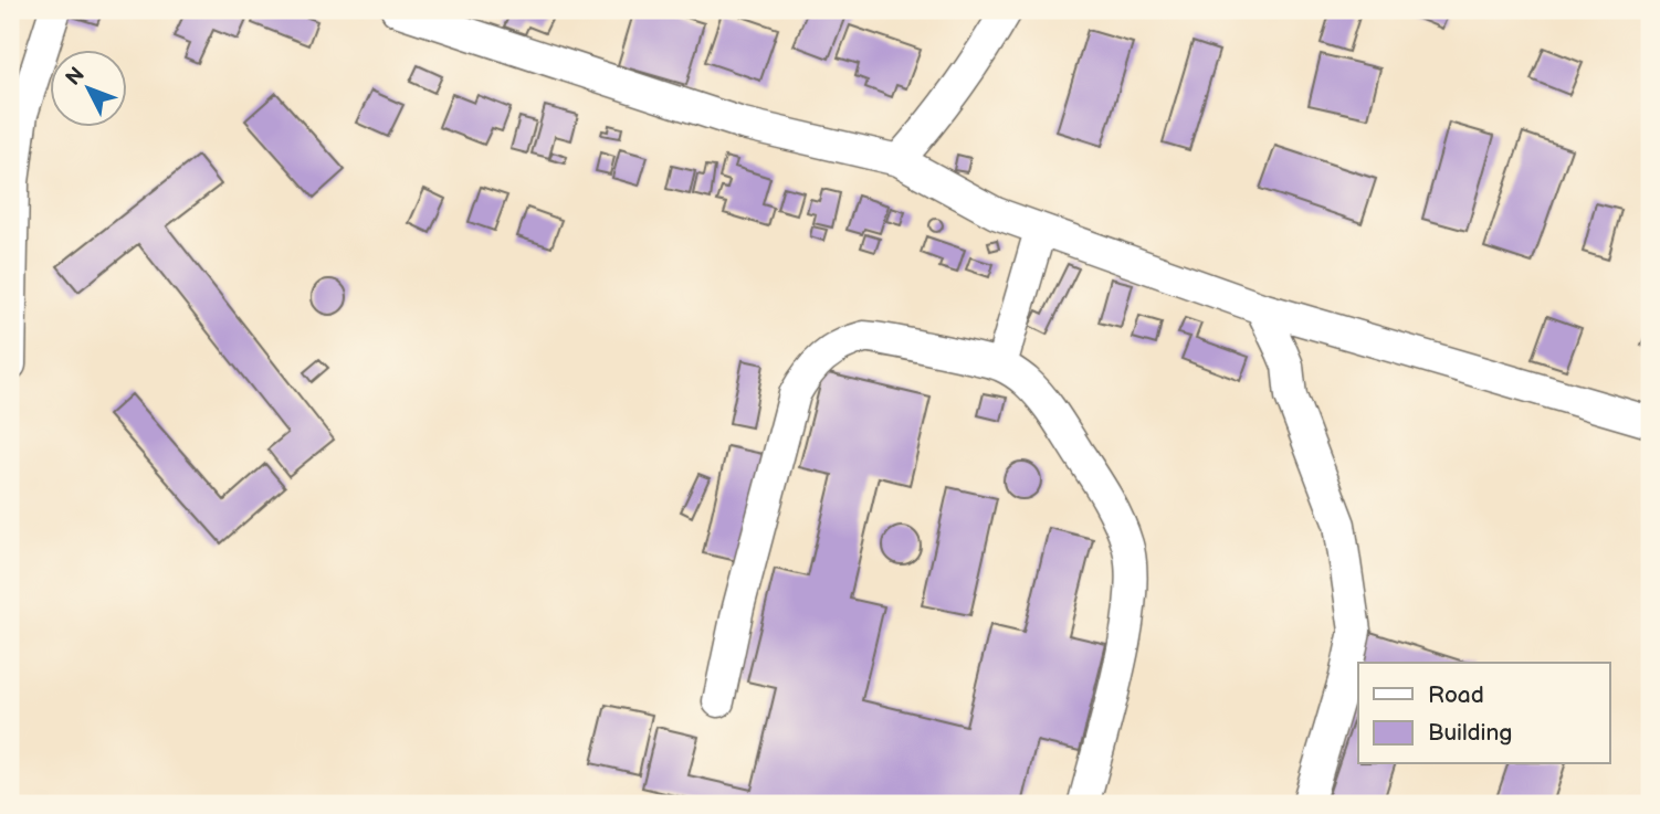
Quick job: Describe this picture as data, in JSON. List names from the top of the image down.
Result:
{
  "legend": ["Road", "Building"],
  "north": "top left"
}
